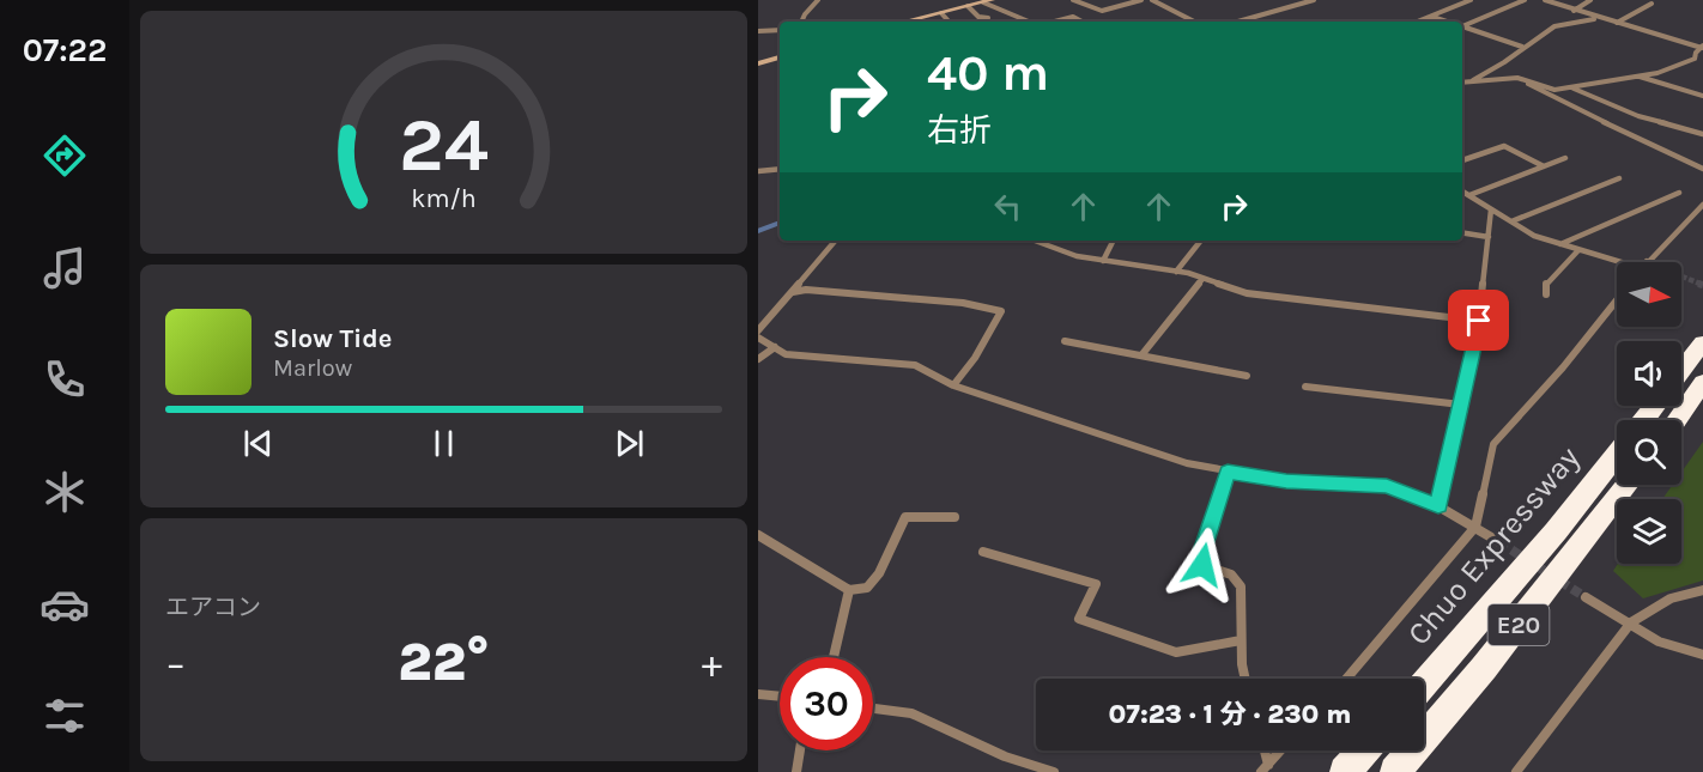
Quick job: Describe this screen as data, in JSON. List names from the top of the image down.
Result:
{
  "streets": {
    "highway": ["Chuo Expressway", "E20"]
  },
  "north": "right",
  "page": {
    "tabs": "07:22",
    "turn": ["40 m", "右折"],
    "song": ["Slow Tide", "Marlow"],
    "tile": "エアコン",
    "heat": ["−", "22°", "+"],
    "limit": "30",
    "trip": "07:23 · 1 分 · 230 m",
    "gauge": ["24", "km/h"]
  }
}
